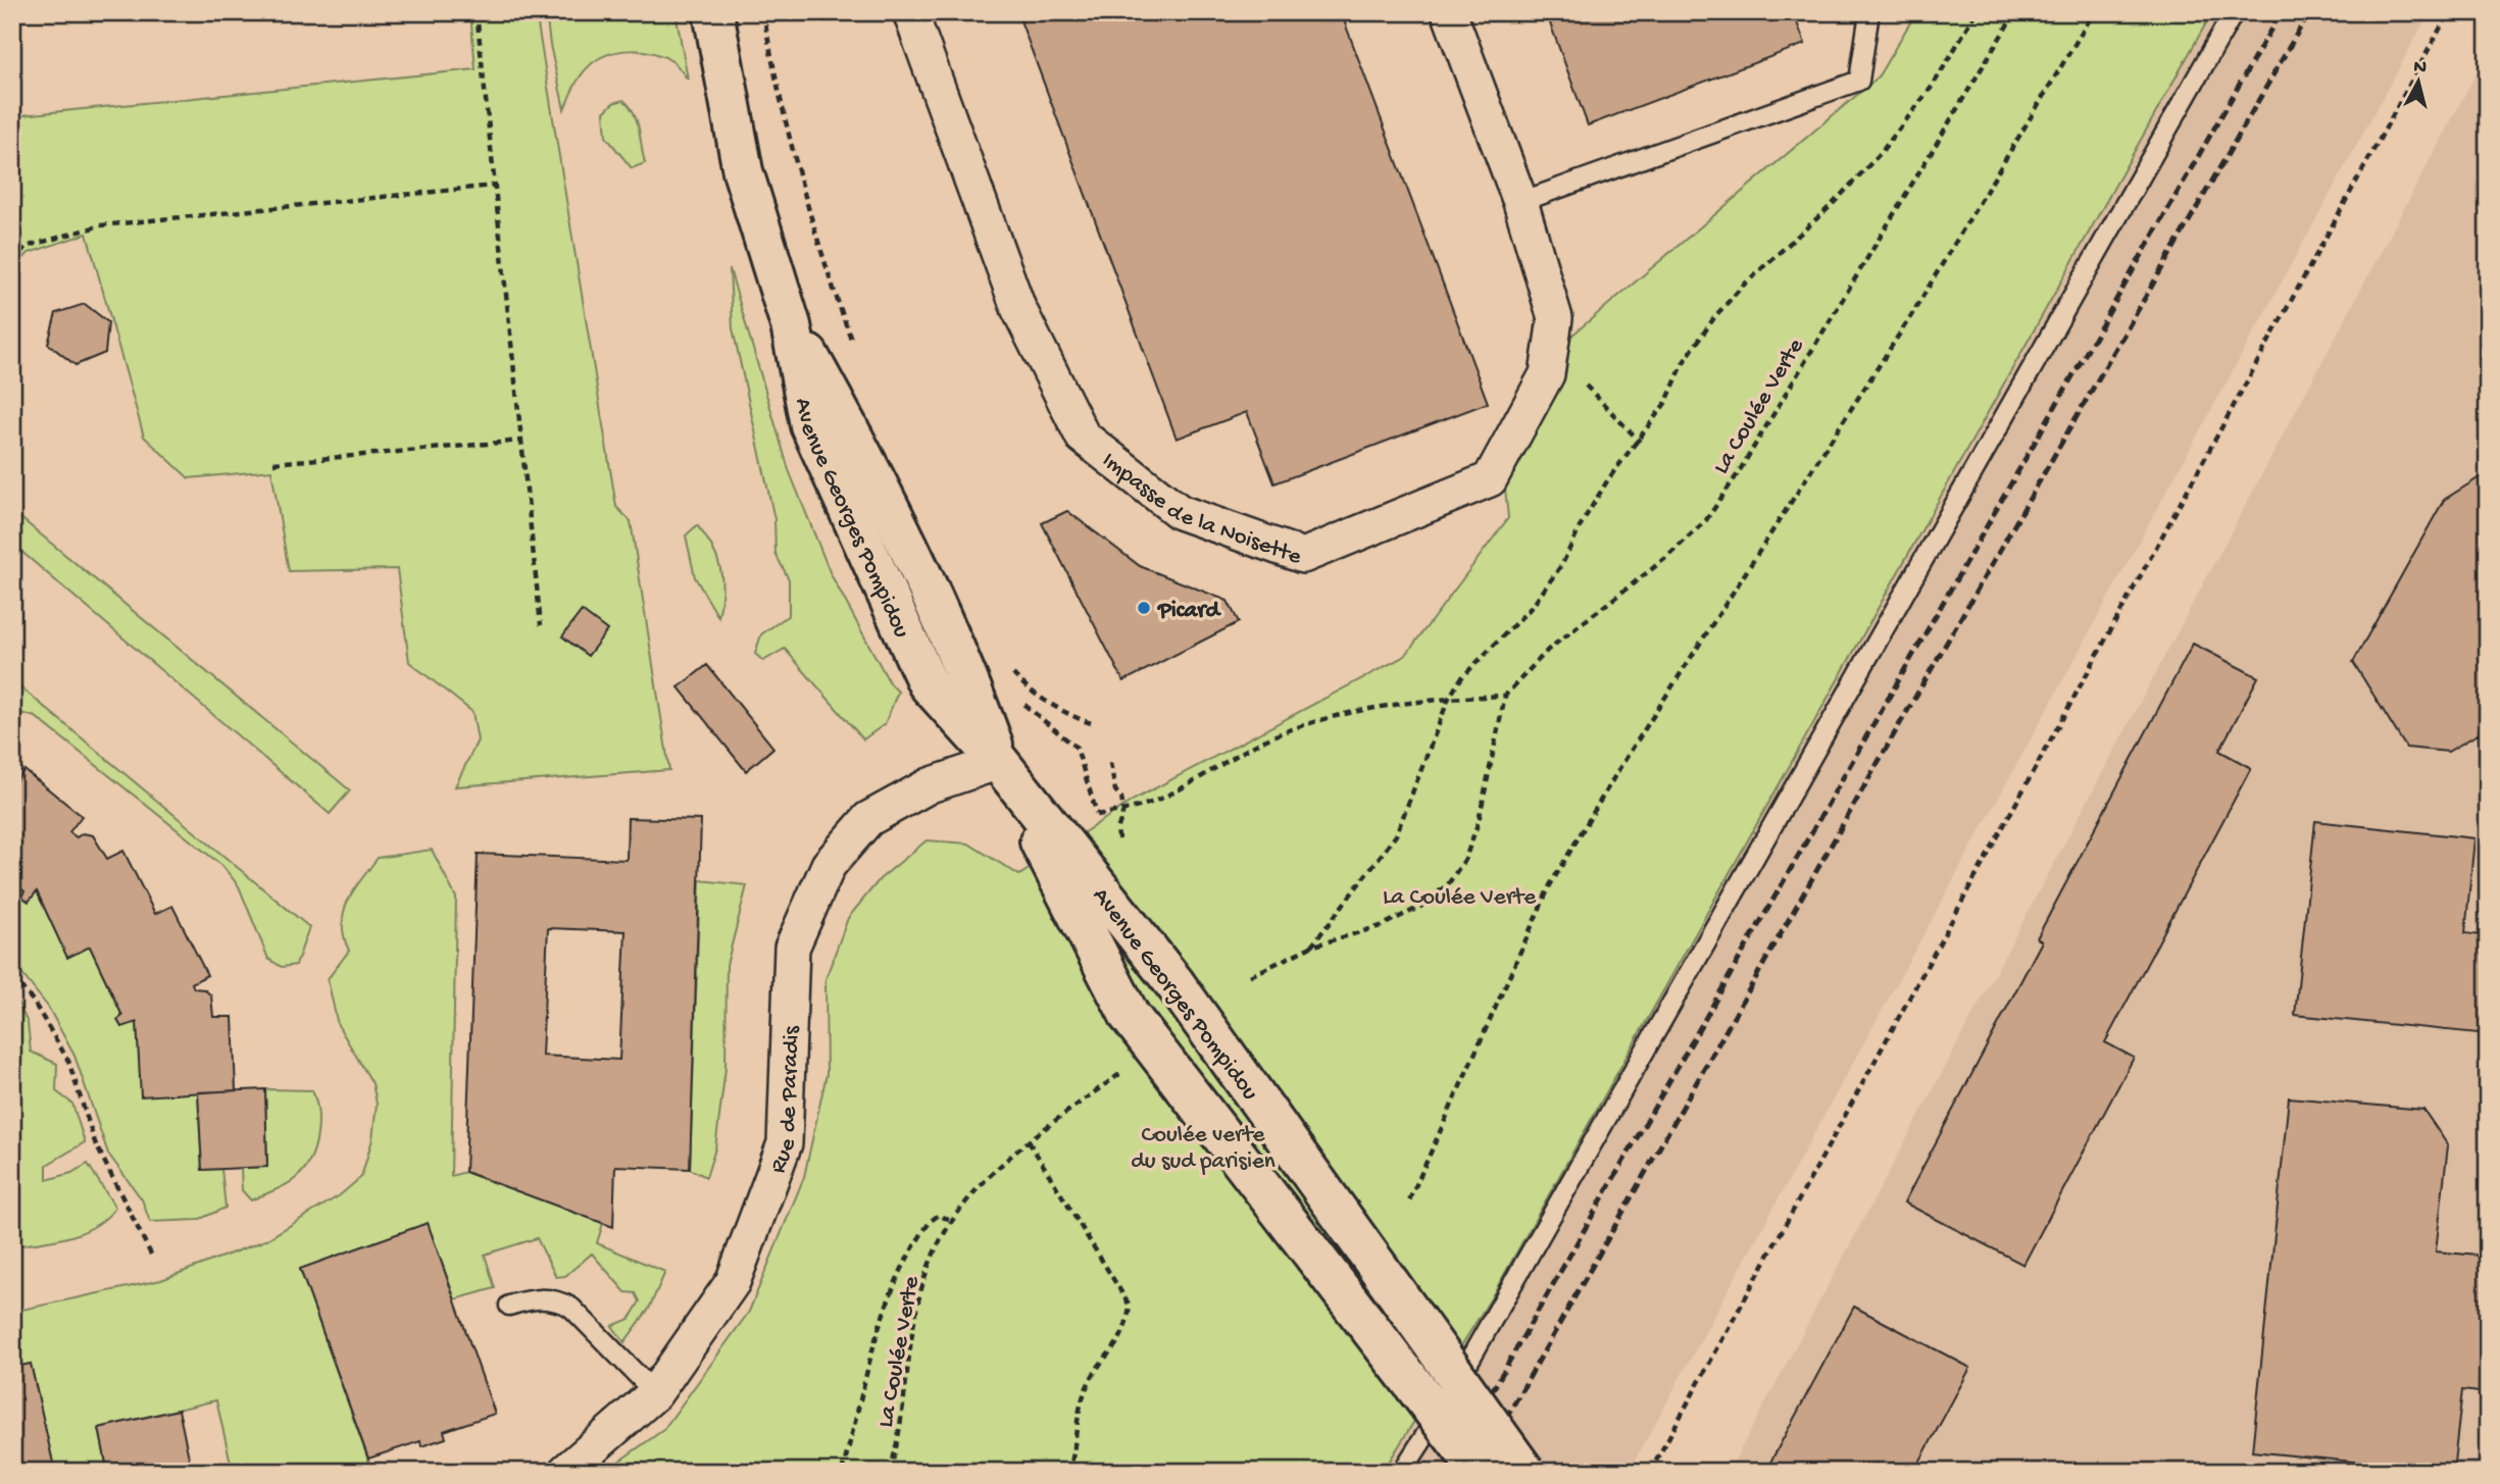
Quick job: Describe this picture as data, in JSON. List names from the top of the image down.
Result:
{
  "streets": {
    "main road": ["Avenue Georges Pompidou"],
    "street": ["Impasse de la Noisette", "Rue de Paradis"],
    "path": ["La Coulée Verte"]
  },
  "crossings": [
    ["Avenue Georges Pompidou", "Rue de Paradis"]
  ],
  "parks": ["La Coulée Verte", "Coulée verte du sud parisien"],
  "places": ["Picard"],
  "north": "top"
}
